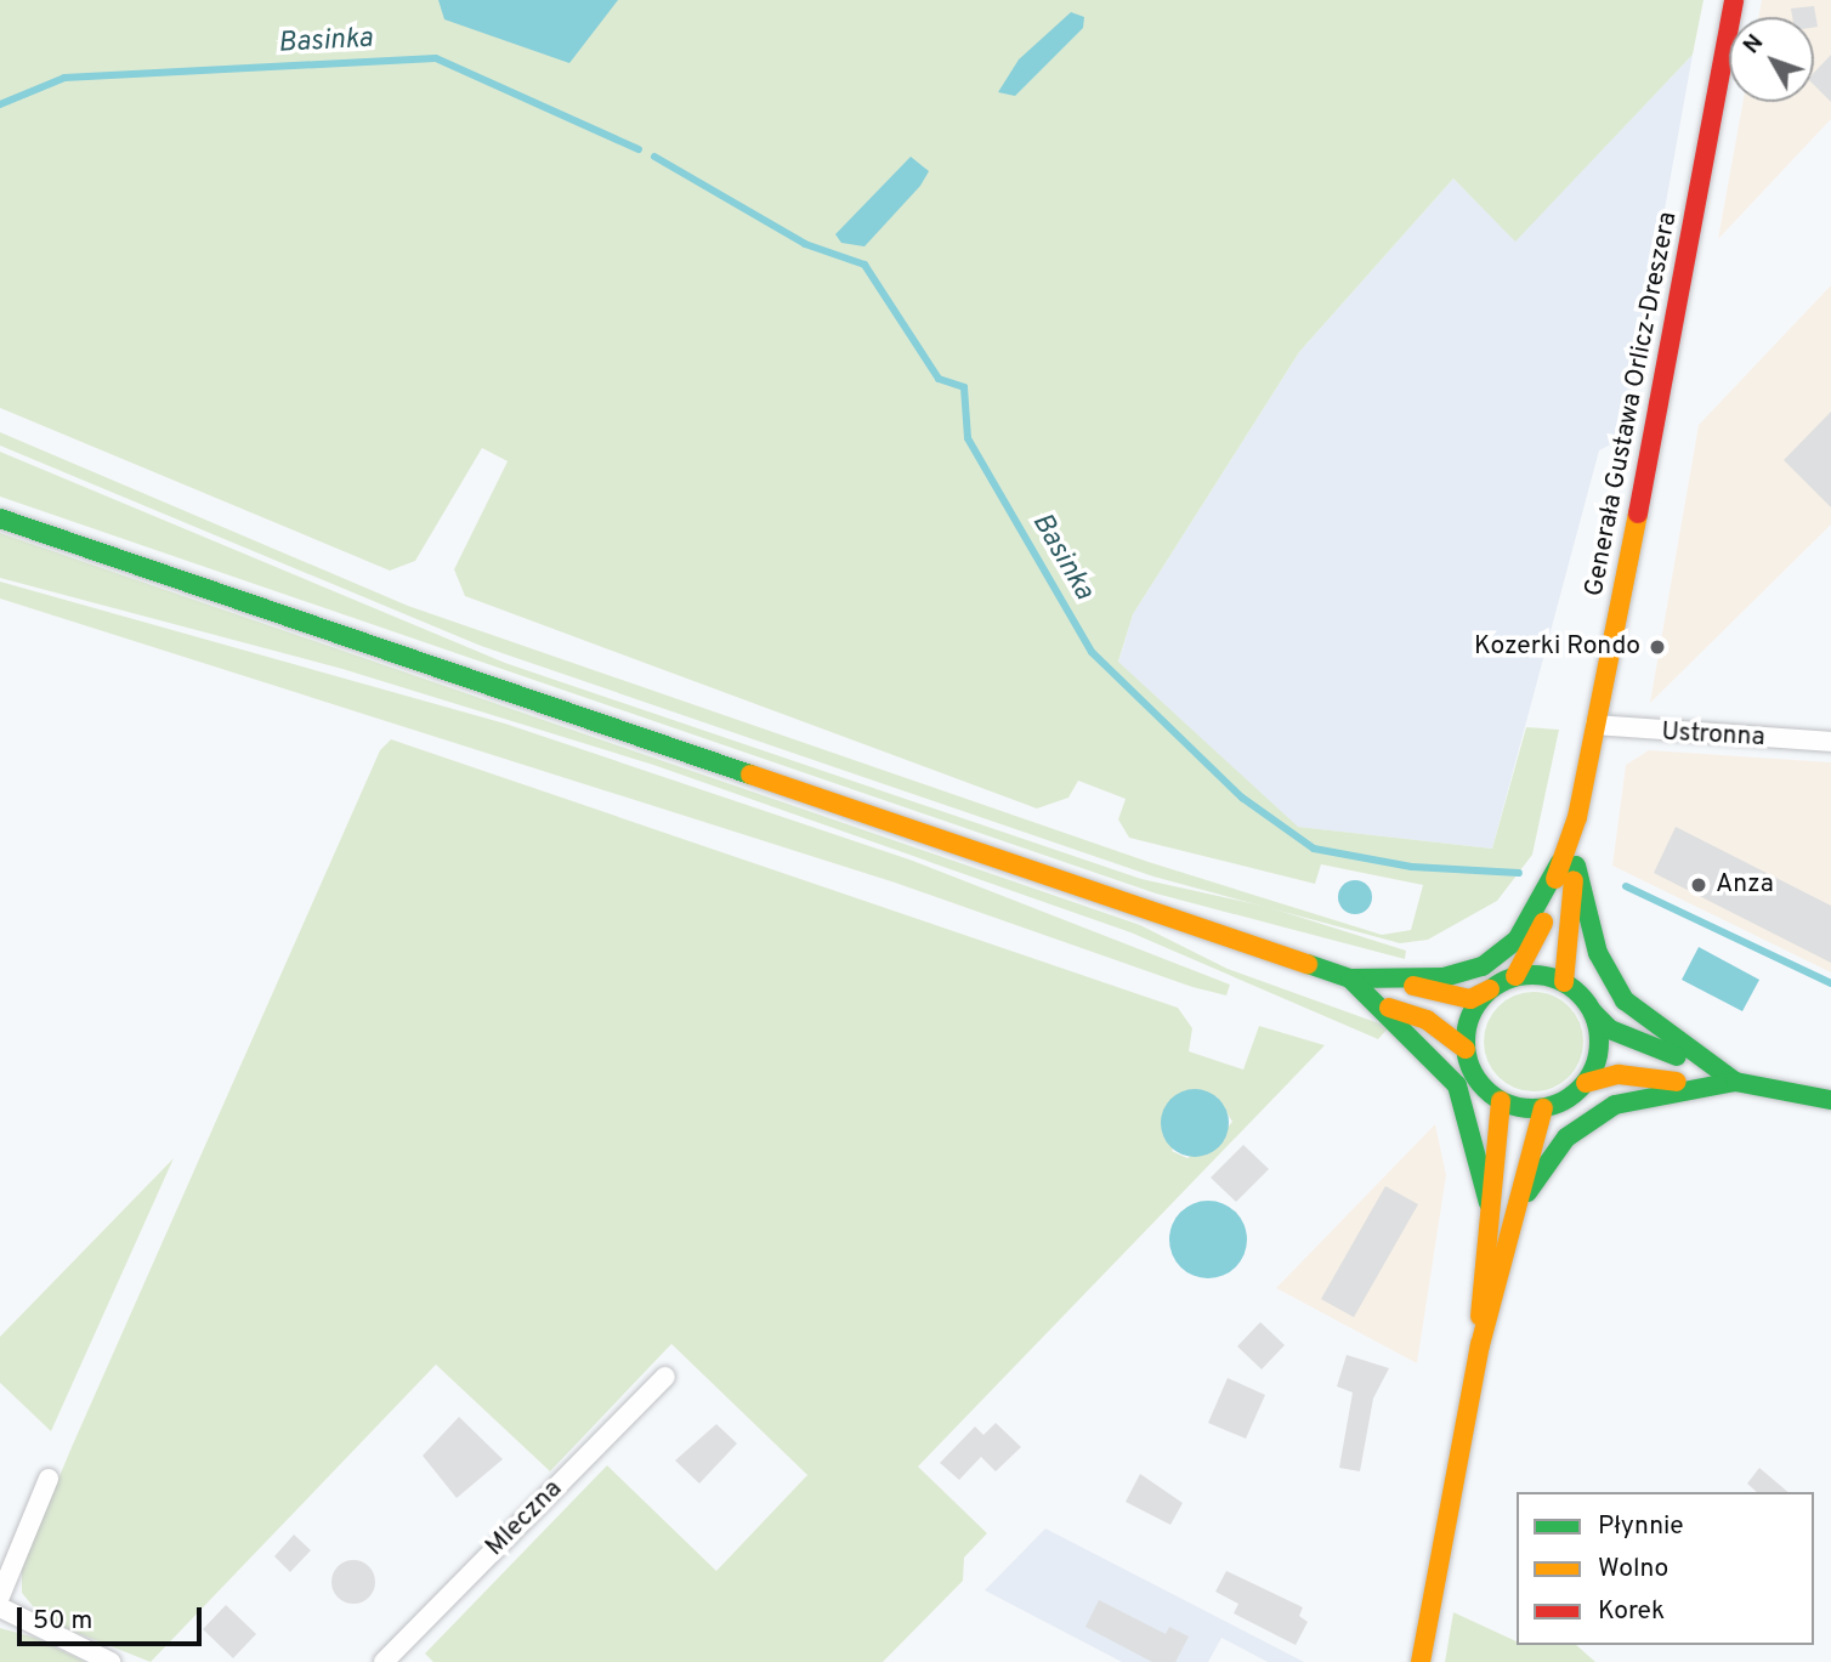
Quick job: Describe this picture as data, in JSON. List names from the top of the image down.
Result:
{
  "streets": {
    "main road": ["Generała Gustawa Orlicz-Dreszera"],
    "street": ["Ustronna", "Mleczna"]
  },
  "crossings": [
    ["Generała Gustawa Orlicz-Dreszera", "Ustronna"]
  ],
  "water": ["Basinka"],
  "places": ["Kozerki Rondo", "Anza"],
  "legend": ["Płynnie", "Wolno", "Korek"],
  "scale_bar": "50 m",
  "north": "top left"
}
